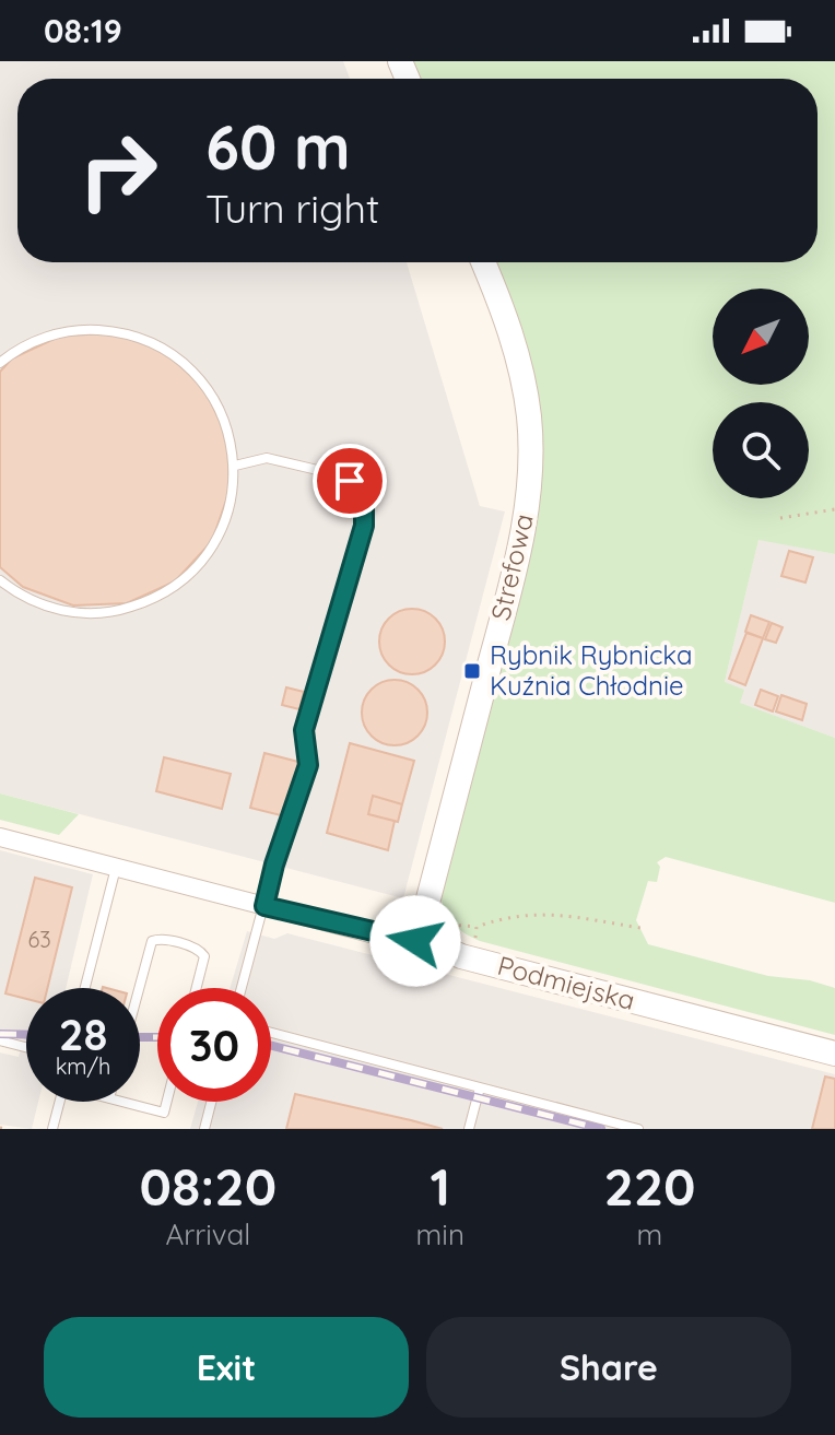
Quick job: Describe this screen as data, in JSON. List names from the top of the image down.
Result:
{
  "streets": {
    "street": ["Strefowa", "Podmiejska"]
  },
  "crossings": [
    ["Strefowa", "Podmiejska"]
  ],
  "places": {
    "transit": ["Rybnik Rybnicka Kuźnia Chłodnie"]
  },
  "house_numbers": ["63"],
  "north": "bottom left",
  "page": {
    "status": "08:19",
    "turn": ["60 m", "Turn right"],
    "speed": "28 km/h",
    "limit": "30",
    "eta": [
      "08:20",
      "Arrival",
      "1",
      "min",
      "220",
      "m"
    ],
    "buttons": ["Exit", "Share"]
  }
}
